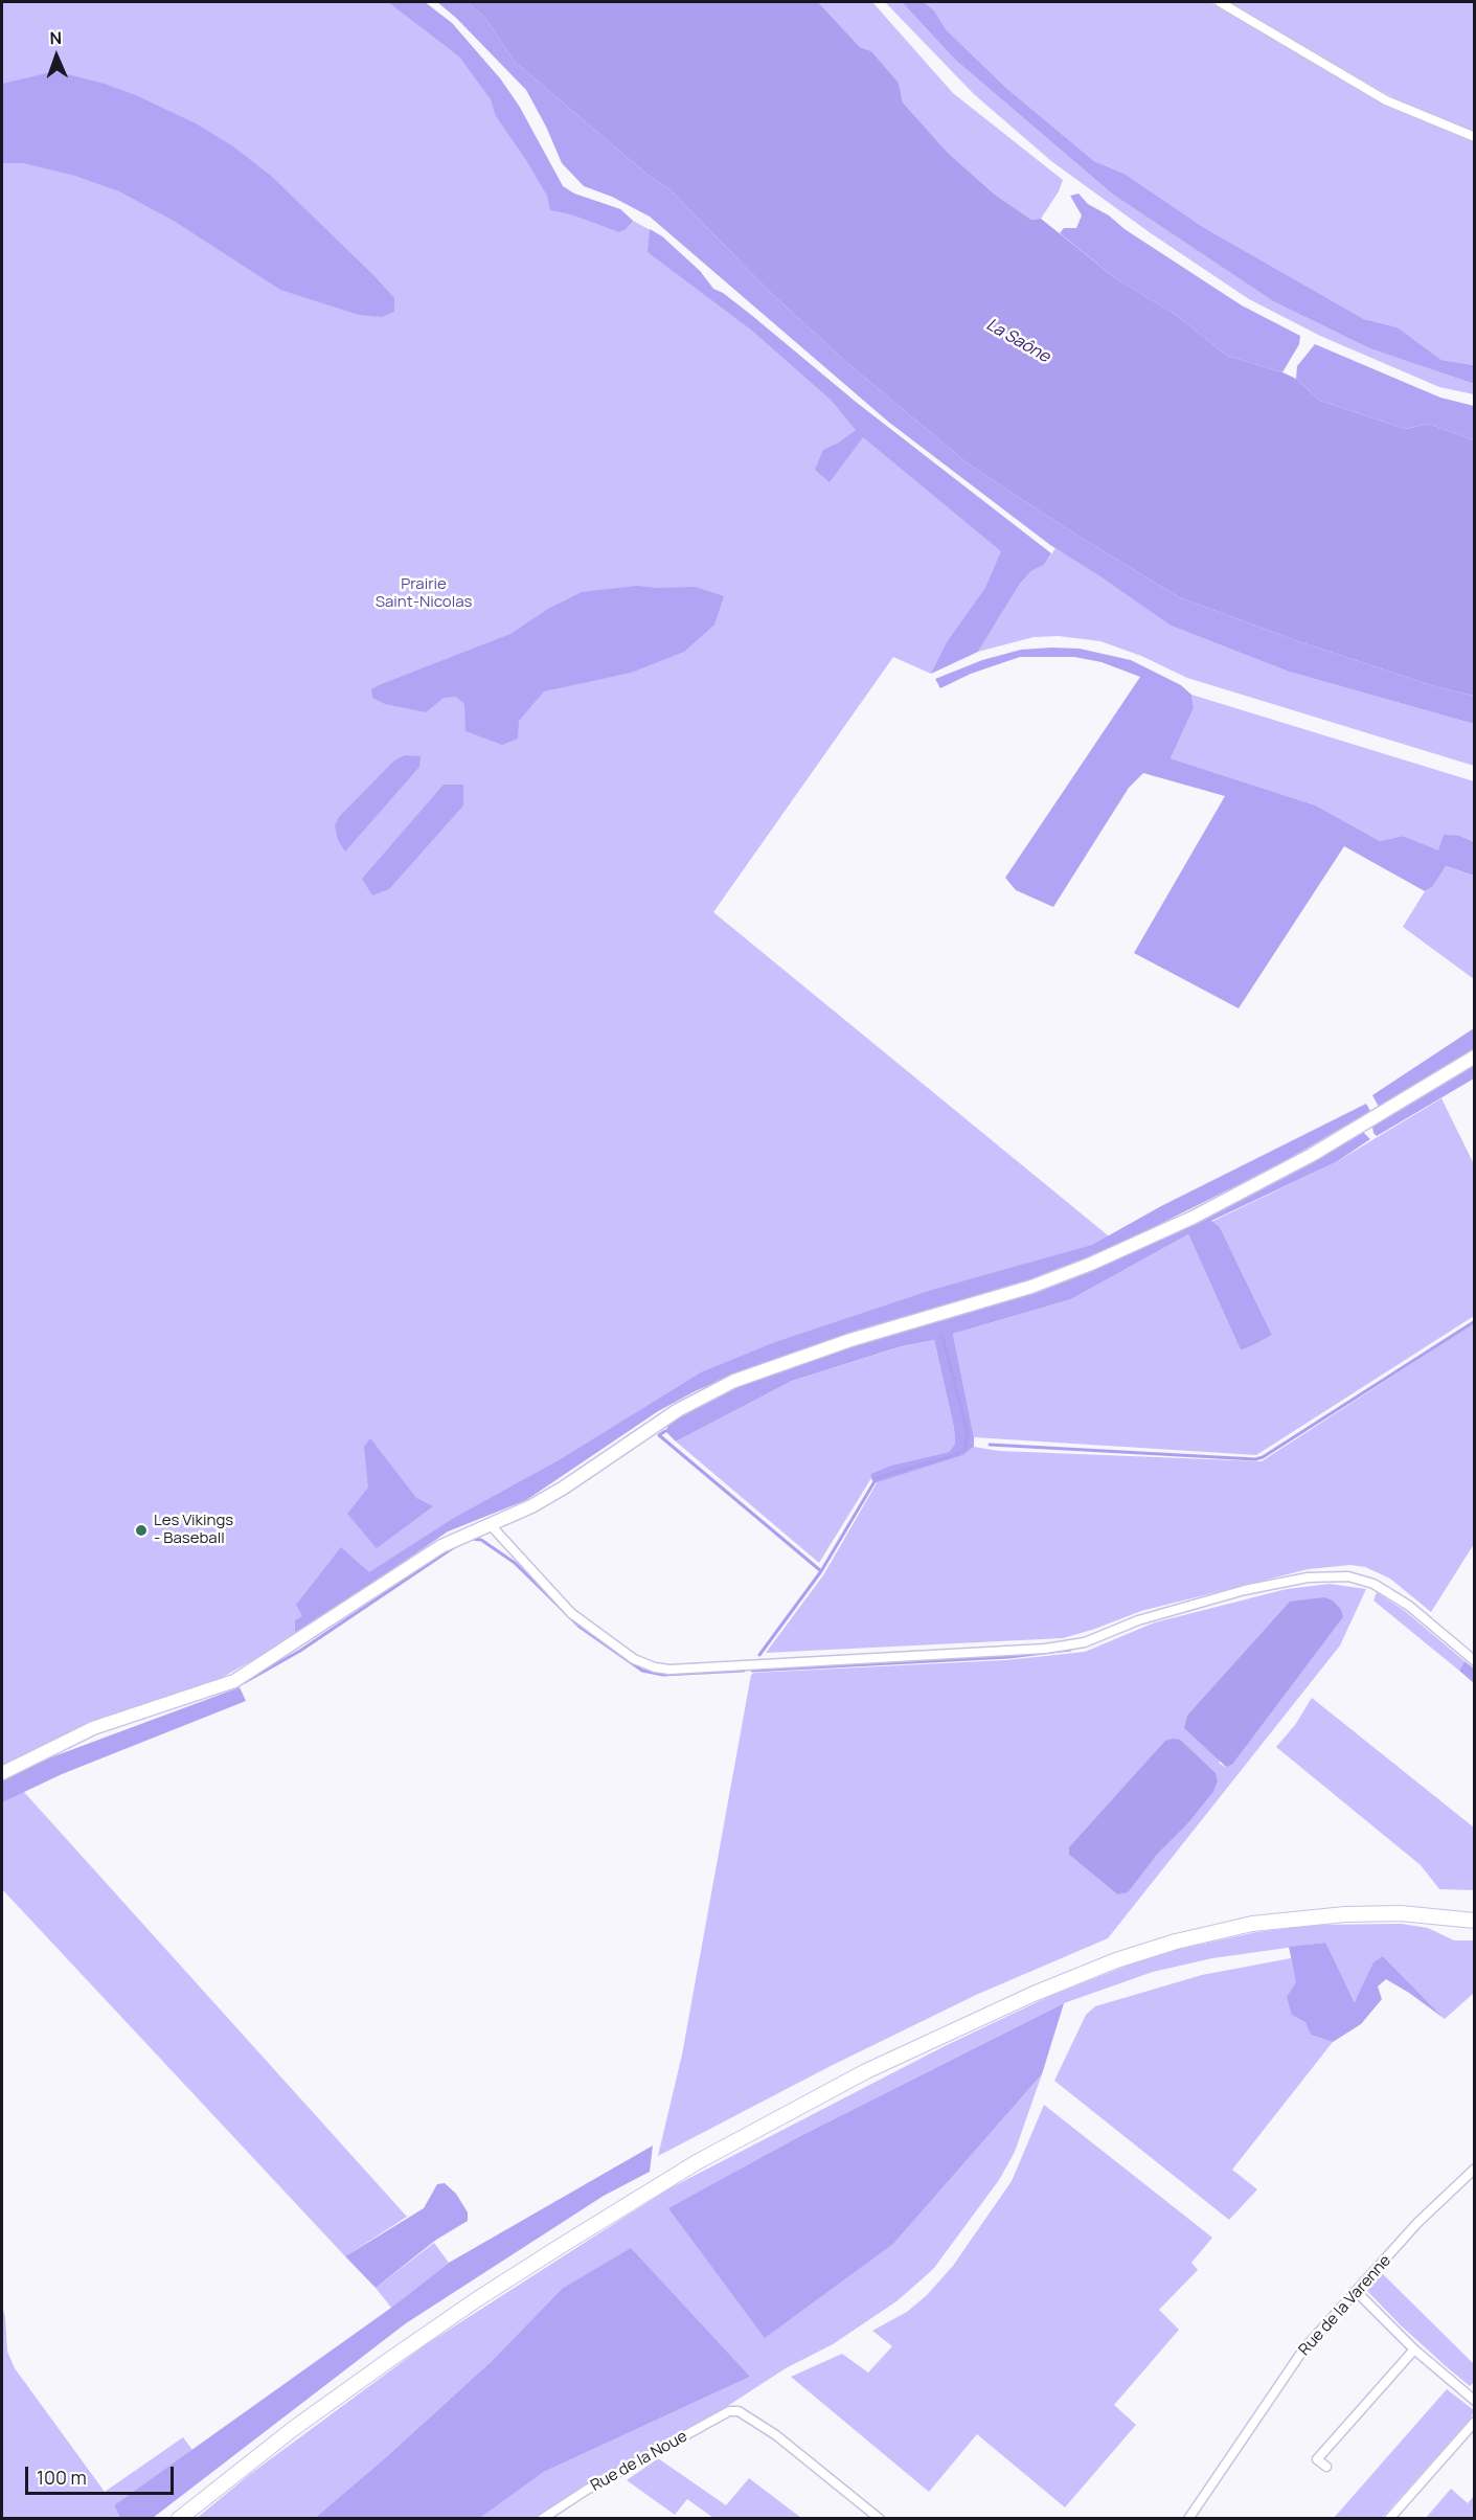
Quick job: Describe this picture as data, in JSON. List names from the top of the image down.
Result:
{
  "streets": {
    "street": ["Rue de la Varenne", "Rue de la Noue"]
  },
  "water": ["La Saône"],
  "parks": ["Prairie Saint-Nicolas"],
  "places": ["Les Vikings - Baseball"],
  "scale_bar": "100 m",
  "north": "top"
}
